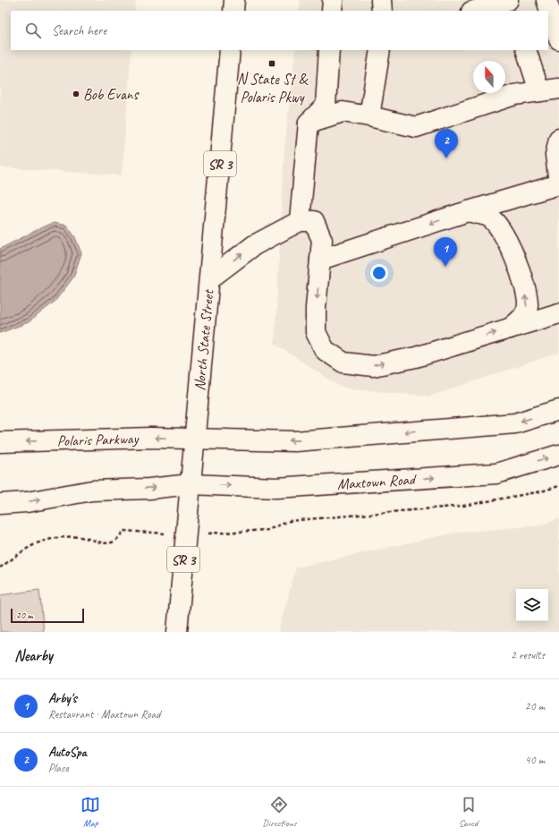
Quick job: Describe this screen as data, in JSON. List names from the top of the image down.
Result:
{
  "streets": {
    "main road": [
      "SR 3",
      "North State Street",
      "Polaris Parkway",
      "Maxtown Road"
    ]
  },
  "crossings": [
    ["North State Street", "Polaris Parkway"],
    ["North State Street", "Maxtown Road"]
  ],
  "places": {
    "transit": ["N State St & Polaris Pkwy"],
    "other": ["Bob Evans"]
  },
  "scale_bar": "20 m",
  "north": "top",
  "page": {
    "search": "Search here",
    "pins": ["2", "1"],
    "scale": "20 m",
    "heading": ["Nearby", "2 results"],
    "list": [
      {
        "mark": "1",
        "name": "Arby's",
        "note": "Restaurant · Maxtown Road",
        "value": "20 m"
      },
      {
        "mark": "2",
        "name": "AutoSpa",
        "note": "Place",
        "value": "40 m"
      }
    ],
    "nav": ["Map", "Directions", "Saved"]
  }
}
